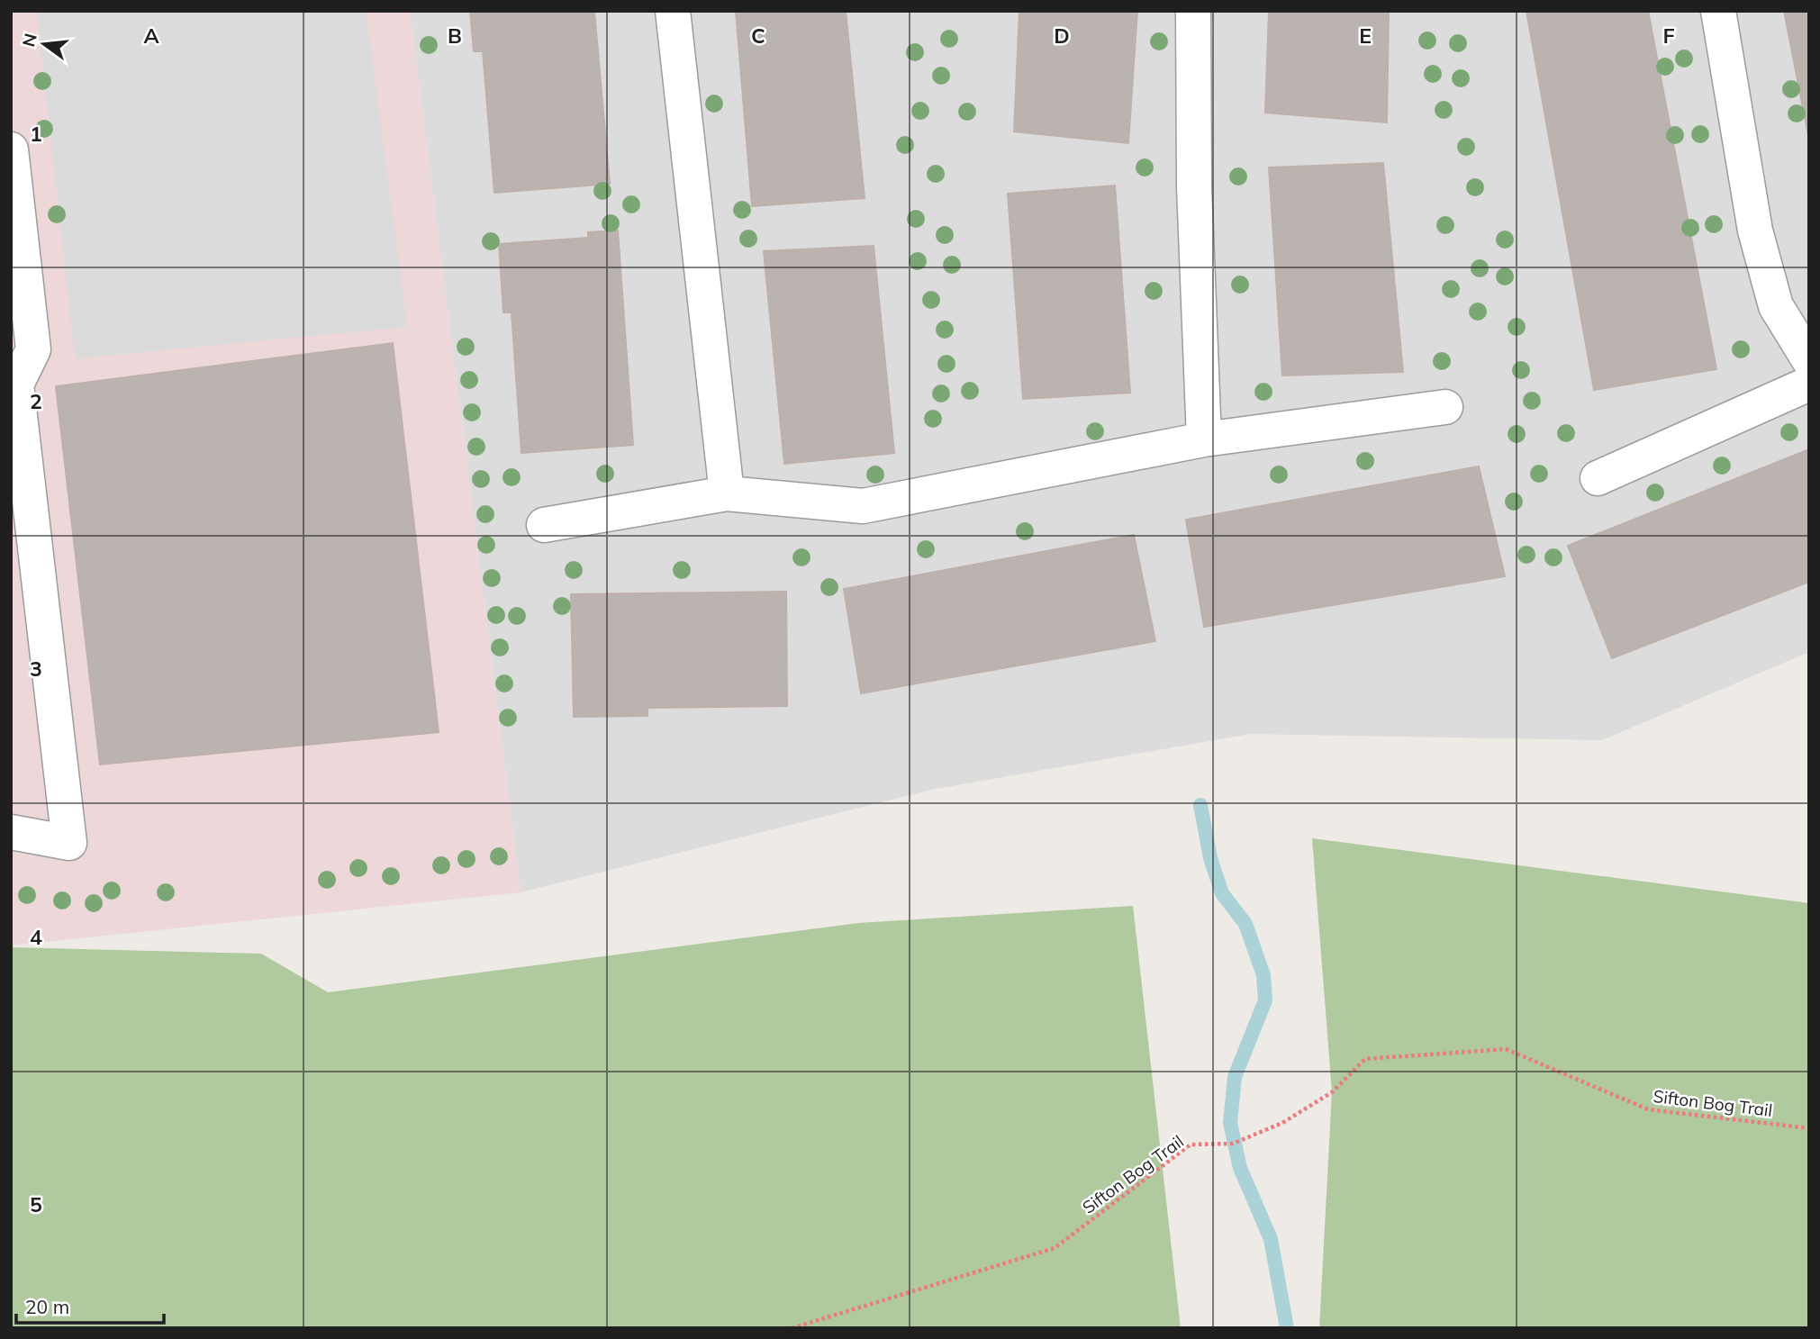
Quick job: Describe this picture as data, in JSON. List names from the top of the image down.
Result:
{
  "streets": {
    "path": ["Sifton Bog Trail"]
  },
  "scale_bar": "20 m",
  "north": "left",
  "grid": {
    "columns": [
      "A",
      "B",
      "C",
      "D",
      "E",
      "F"
    ],
    "rows": [
      "1",
      "2",
      "3",
      "4",
      "5"
    ]
  }
}
